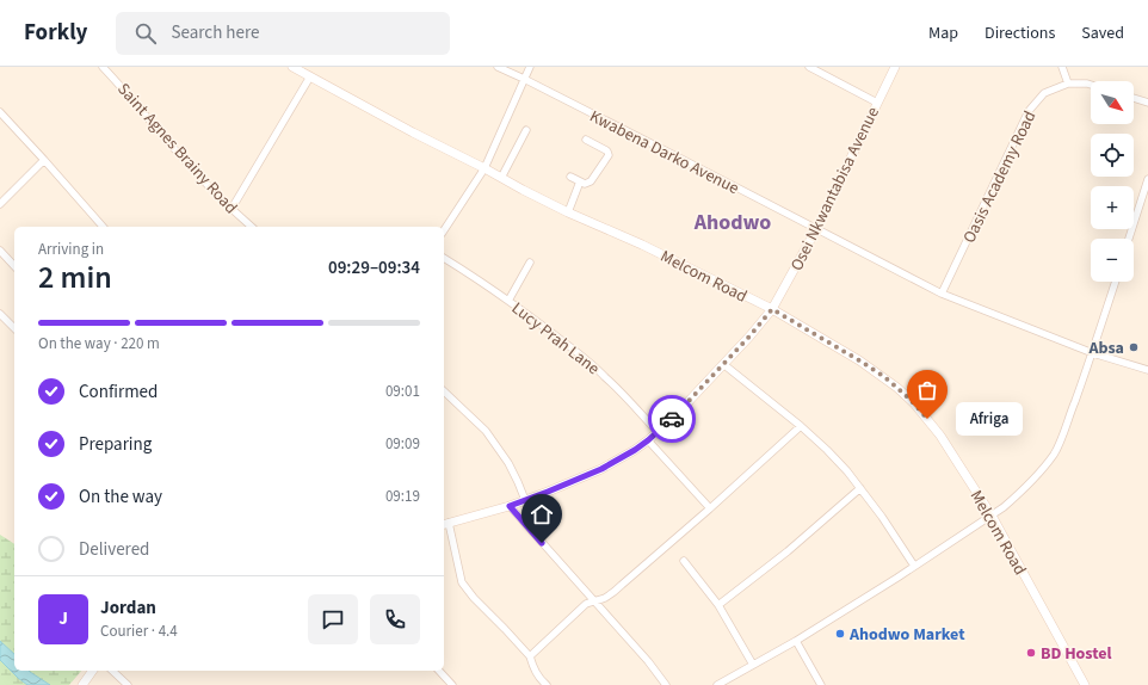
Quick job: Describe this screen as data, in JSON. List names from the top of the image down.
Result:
{
  "streets": {
    "main road": ["Osei Nkwantabisa Avenue", "Melcom Road"],
    "street": [
      "Saint Agnes Brainy Road",
      "Kwabena Darko Avenue",
      "Oasis Academy Road",
      "Lucy Prah Lane"
    ]
  },
  "crossings": [
    ["Kwabena Darko Avenue", "Oasis Academy Road"],
    ["Kwabena Darko Avenue", "Osei Nkwantabisa Avenue"],
    ["Osei Nkwantabisa Avenue", "Melcom Road"],
    ["Osei Nkwantabisa Avenue", "Lucy Prah Lane"]
  ],
  "districts": ["Ahodwo"],
  "places": [
    "Absa",
    "Afriga",
    "Ahodwo Market",
    "BD Hostel"
  ],
  "north": "bottom right",
  "page": {
    "header": "Forkly",
    "search": "Search here",
    "nav": ["Map", "Directions", "Saved"],
    "map_buttons": ["+", "−"],
    "heading": ["2 min", "Arriving in", "09:29–09:34"],
    "panel": ["Jordan", "Courier · 4.4"],
    "bar": "On the way · 220 m",
    "list": [
      ["Confirmed", "09:01"],
      ["Preparing", "09:09"],
      ["On the way", "09:19"],
      "Delivered"
    ],
    "bubble": "Afriga",
    "round": "J"
  }
}
